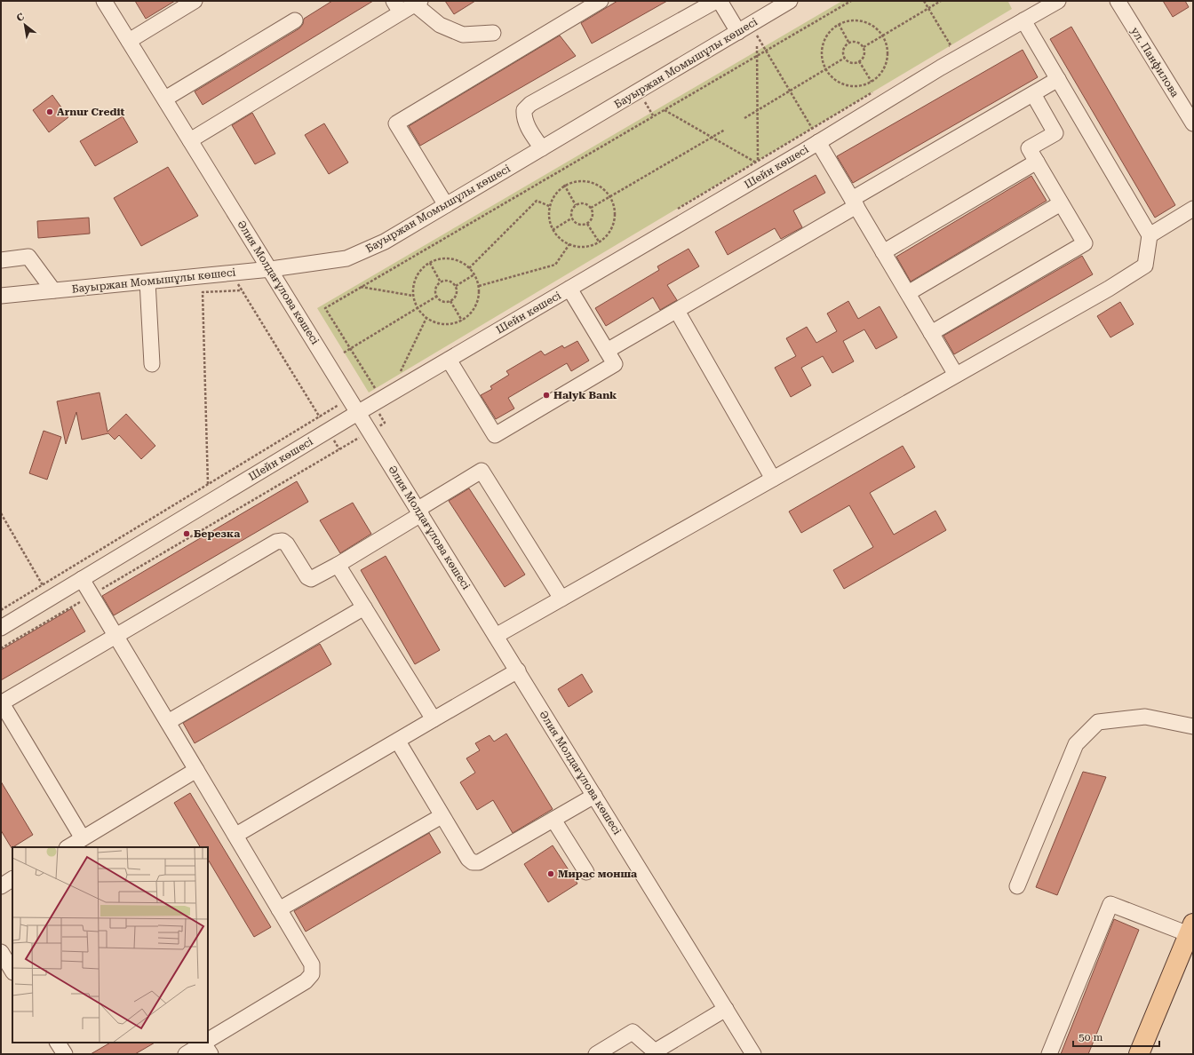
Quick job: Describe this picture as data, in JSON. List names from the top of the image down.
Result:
{
  "streets": {
    "street": [
      "ул. Панфилова",
      "Бауыржан Момышұлы көшесі",
      "Шейн көшесі",
      "Әлия Молдағұлова көшесі"
    ]
  },
  "crossings": [
    ["Бауыржан Момышұлы көшесі", "Әлия Молдағұлова көшесі"],
    ["Шейн көшесі", "Әлия Молдағұлова көшесі"]
  ],
  "places": [
    "Arnur Credit",
    "Halyk Bank",
    "Березка",
    "Мирас монша"
  ],
  "scale_bar": "50 m",
  "north": "top left"
}
